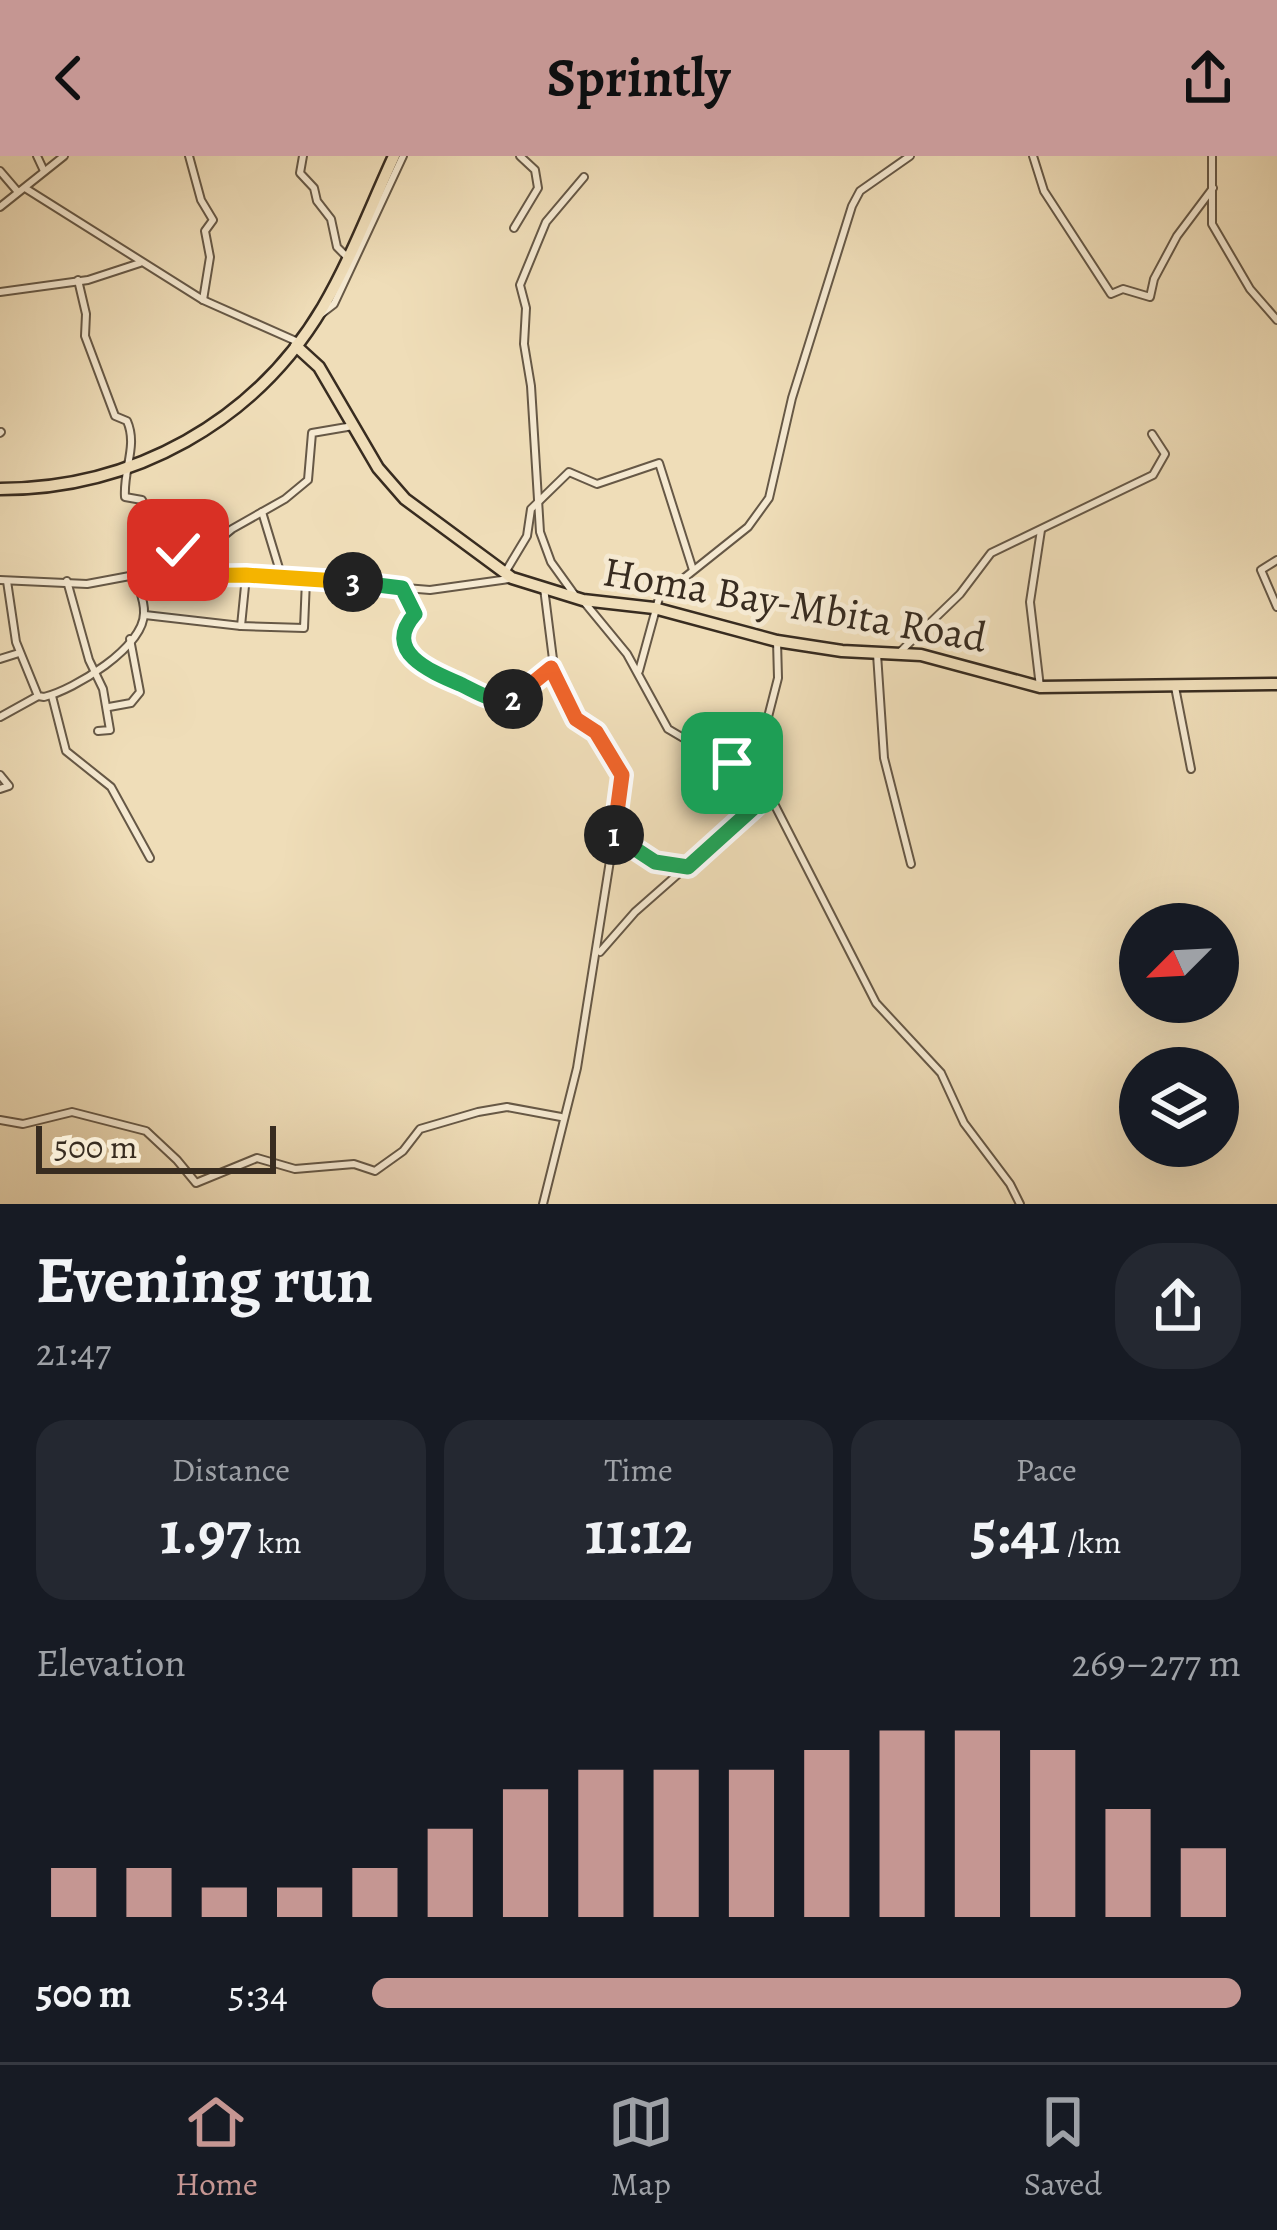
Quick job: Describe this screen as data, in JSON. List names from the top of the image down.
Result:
{
  "streets": {
    "highway": ["Homa Bay-Mbita Road"]
  },
  "scale_bar": "500 m",
  "north": "bottom left",
  "page": {
    "header": "Sprintly",
    "pins": ["3", "2", "1"],
    "scale": "500 m",
    "heading": ["Evening run", "21:47"],
    "stats": [
      ["Distance", "1.97 km"],
      ["Time", "11:12"],
      ["Pace", "5:41 /km"]
    ],
    "chart": ["Elevation", "269–277 m"],
    "list": [
      {
        "name": "500 m",
        "note": "5:34"
      }
    ],
    "tabs": ["Home", "Map", "Saved"]
  }
}
